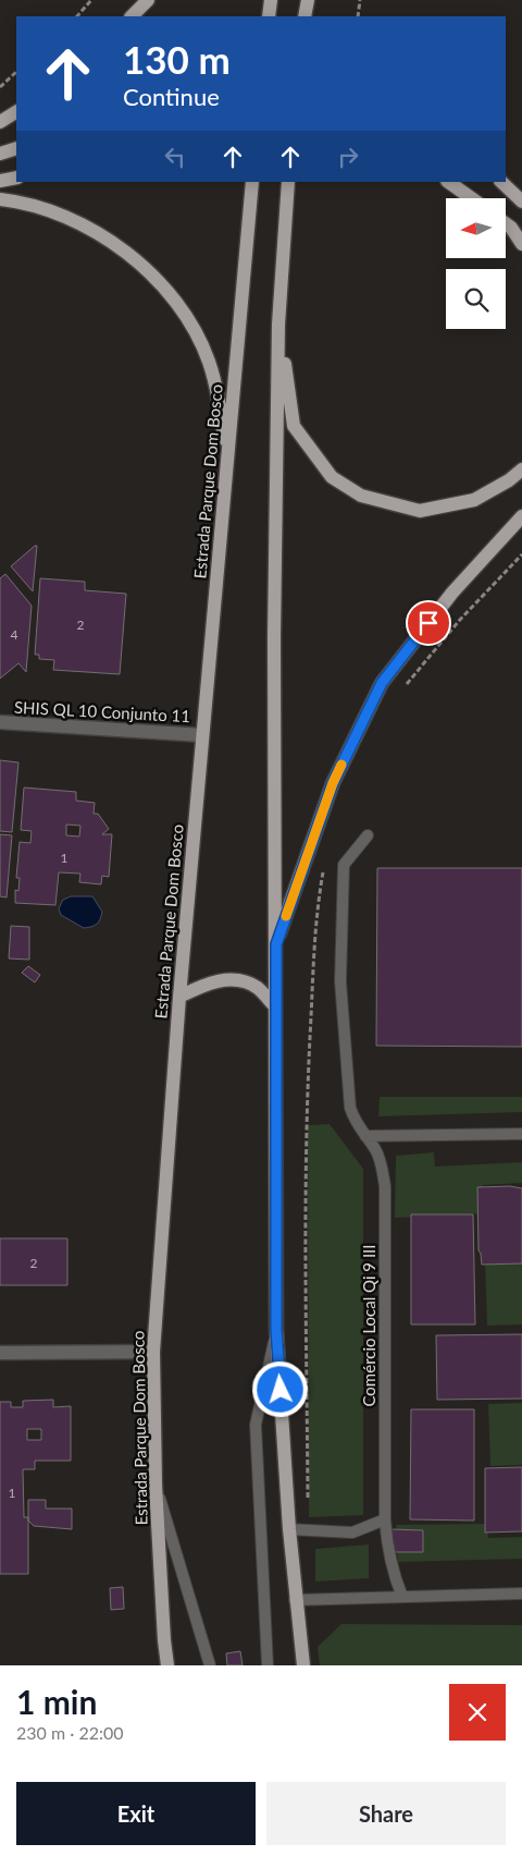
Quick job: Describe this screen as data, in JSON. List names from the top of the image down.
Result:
{
  "streets": {
    "main road": ["Estrada Parque Dom Bosco"],
    "street": ["SHIS QL 10 Conjunto 11"],
    "lane": ["Comércio Local Qi 9 III"]
  },
  "crossings": [
    ["Estrada Parque Dom Bosco", "SHIS QL 10 Conjunto 11"]
  ],
  "house_numbers": [
    "2",
    "4",
    "1",
    "2",
    "1"
  ],
  "north": "left",
  "page": {
    "turn": ["130 m", "Continue"],
    "heading": ["1 min", "230 m · 22:00"],
    "buttons": ["Exit", "Share"]
  }
}
